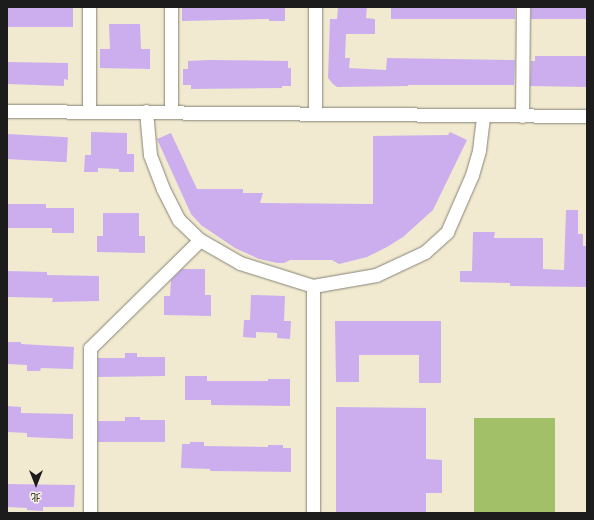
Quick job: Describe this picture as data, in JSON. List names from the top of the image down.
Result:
{
  "north": "bottom"
}
